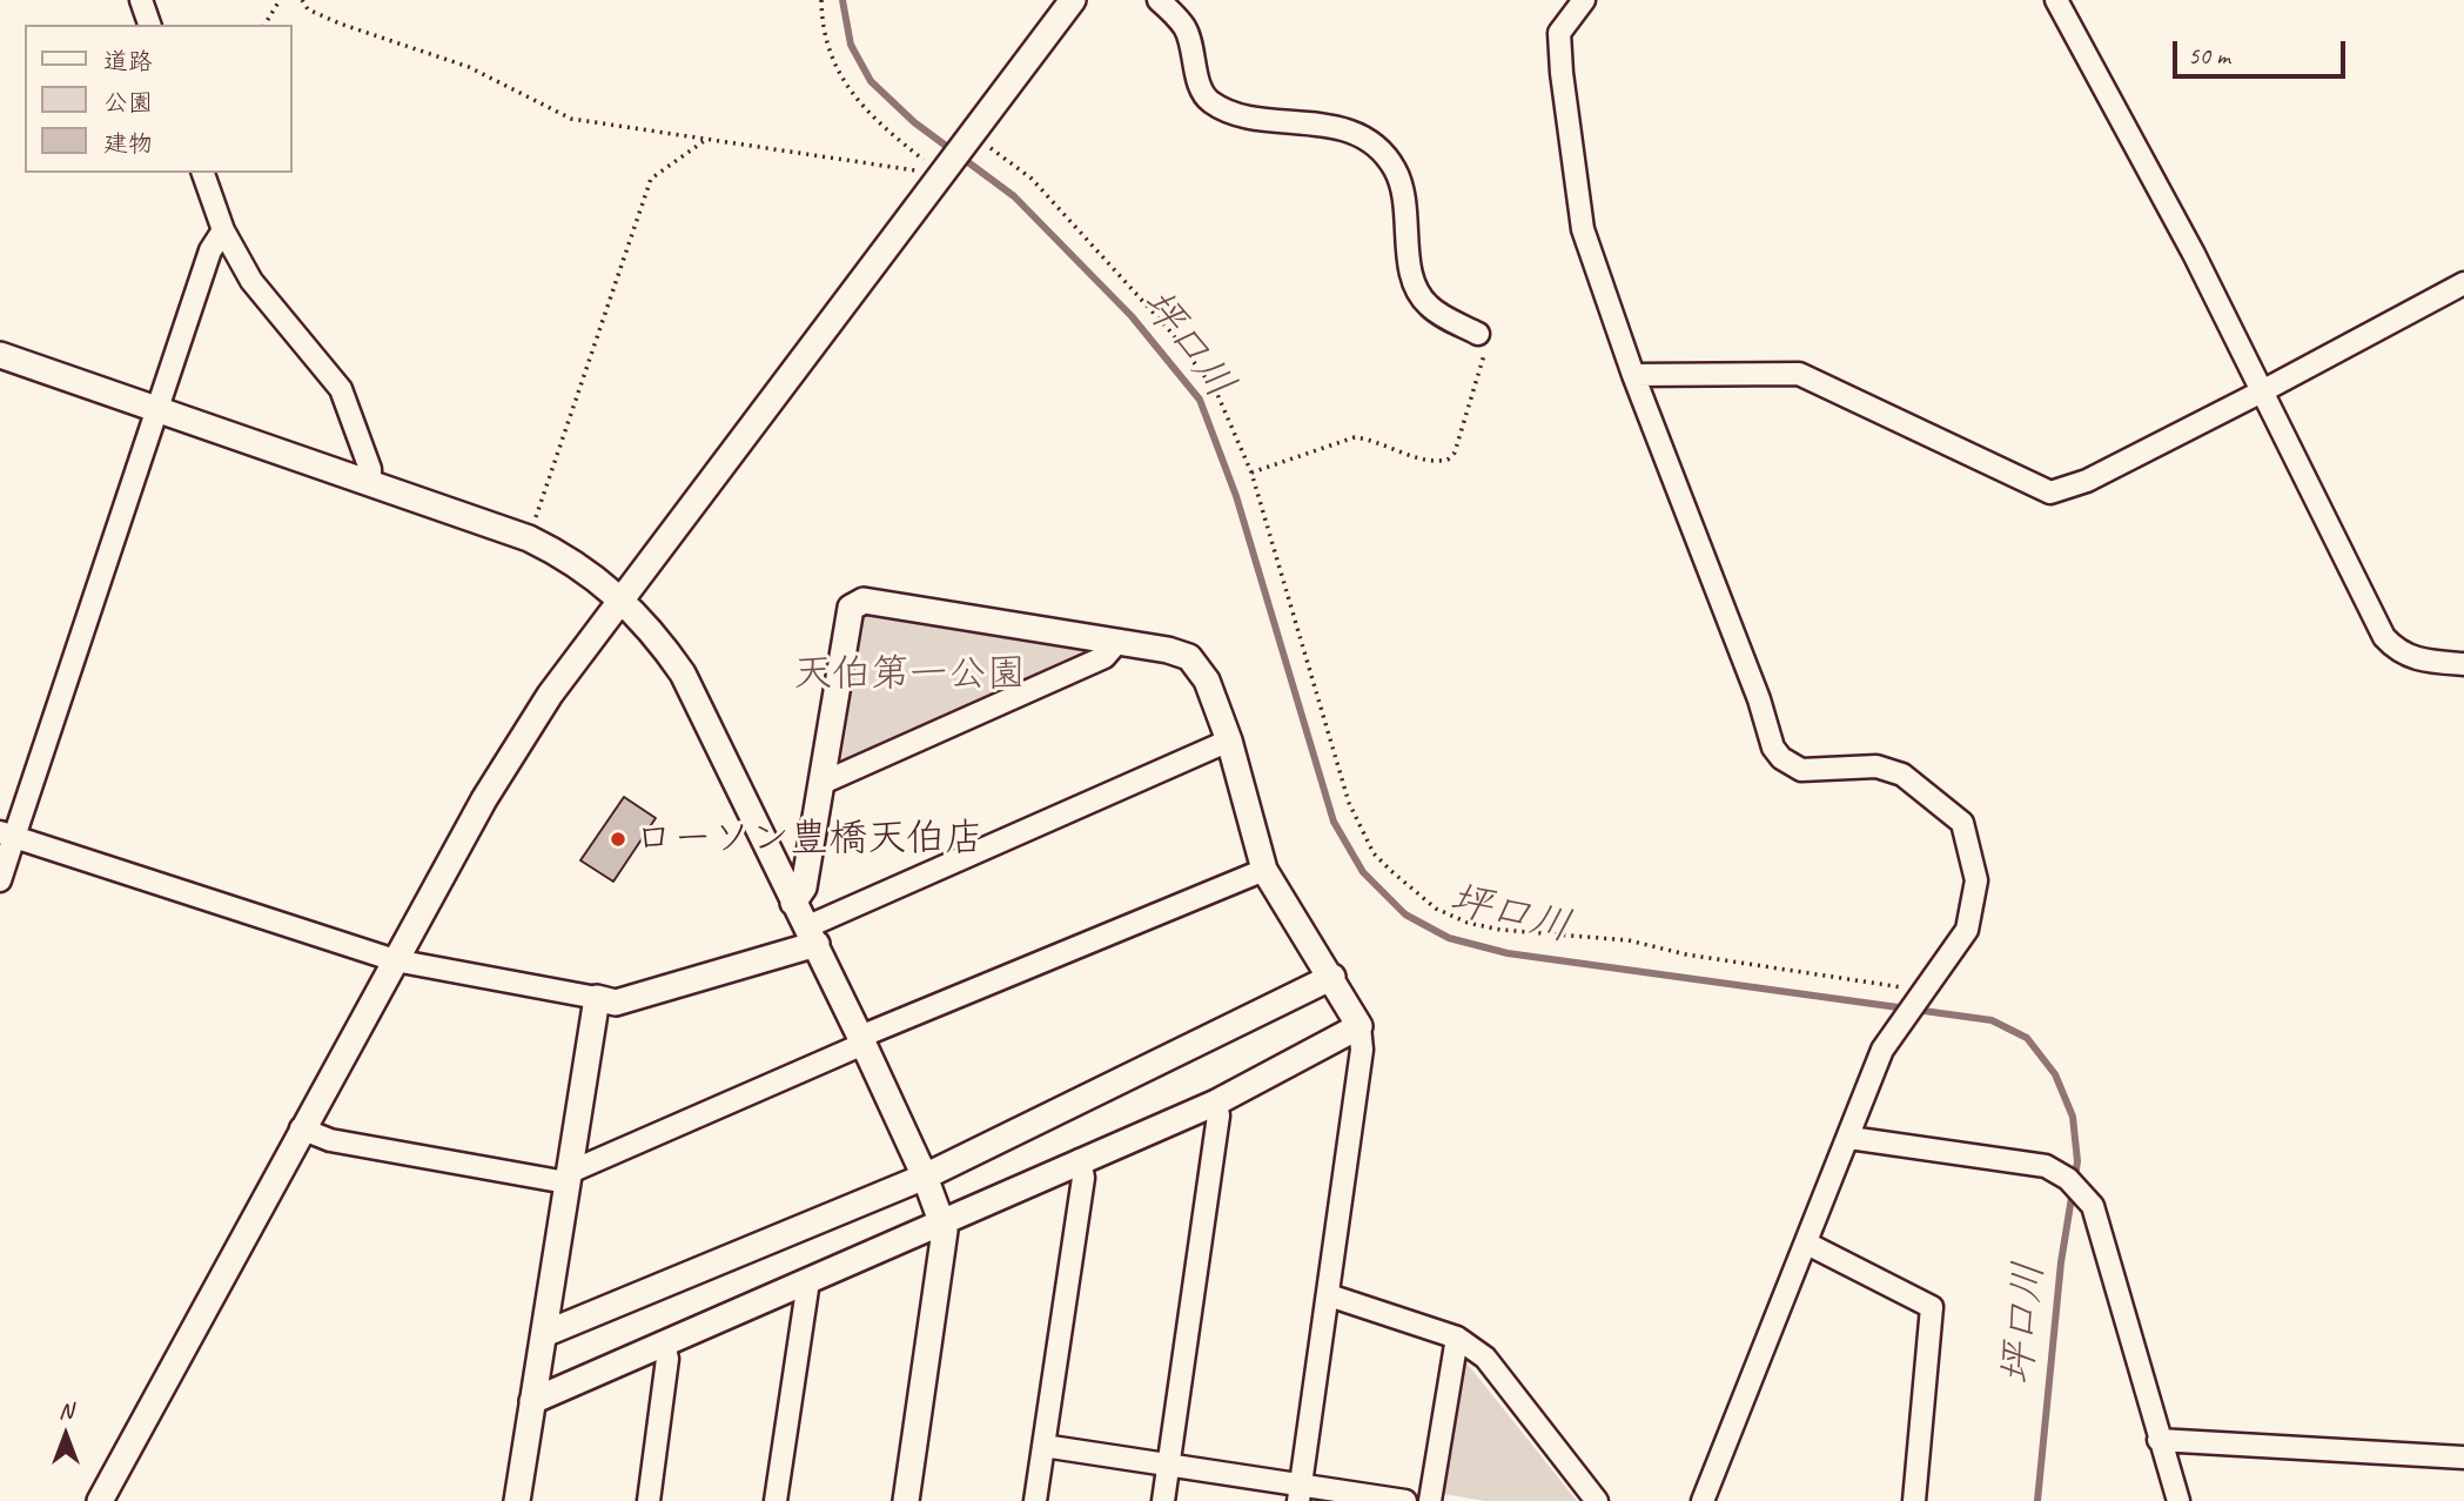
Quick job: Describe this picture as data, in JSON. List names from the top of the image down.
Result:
{
  "water": ["坪口川"],
  "parks": ["天伯第一公園"],
  "places": ["ローソン豊橋天伯店"],
  "legend": ["道路", "公園", "建物"],
  "scale_bar": "50 m",
  "north": "top"
}
